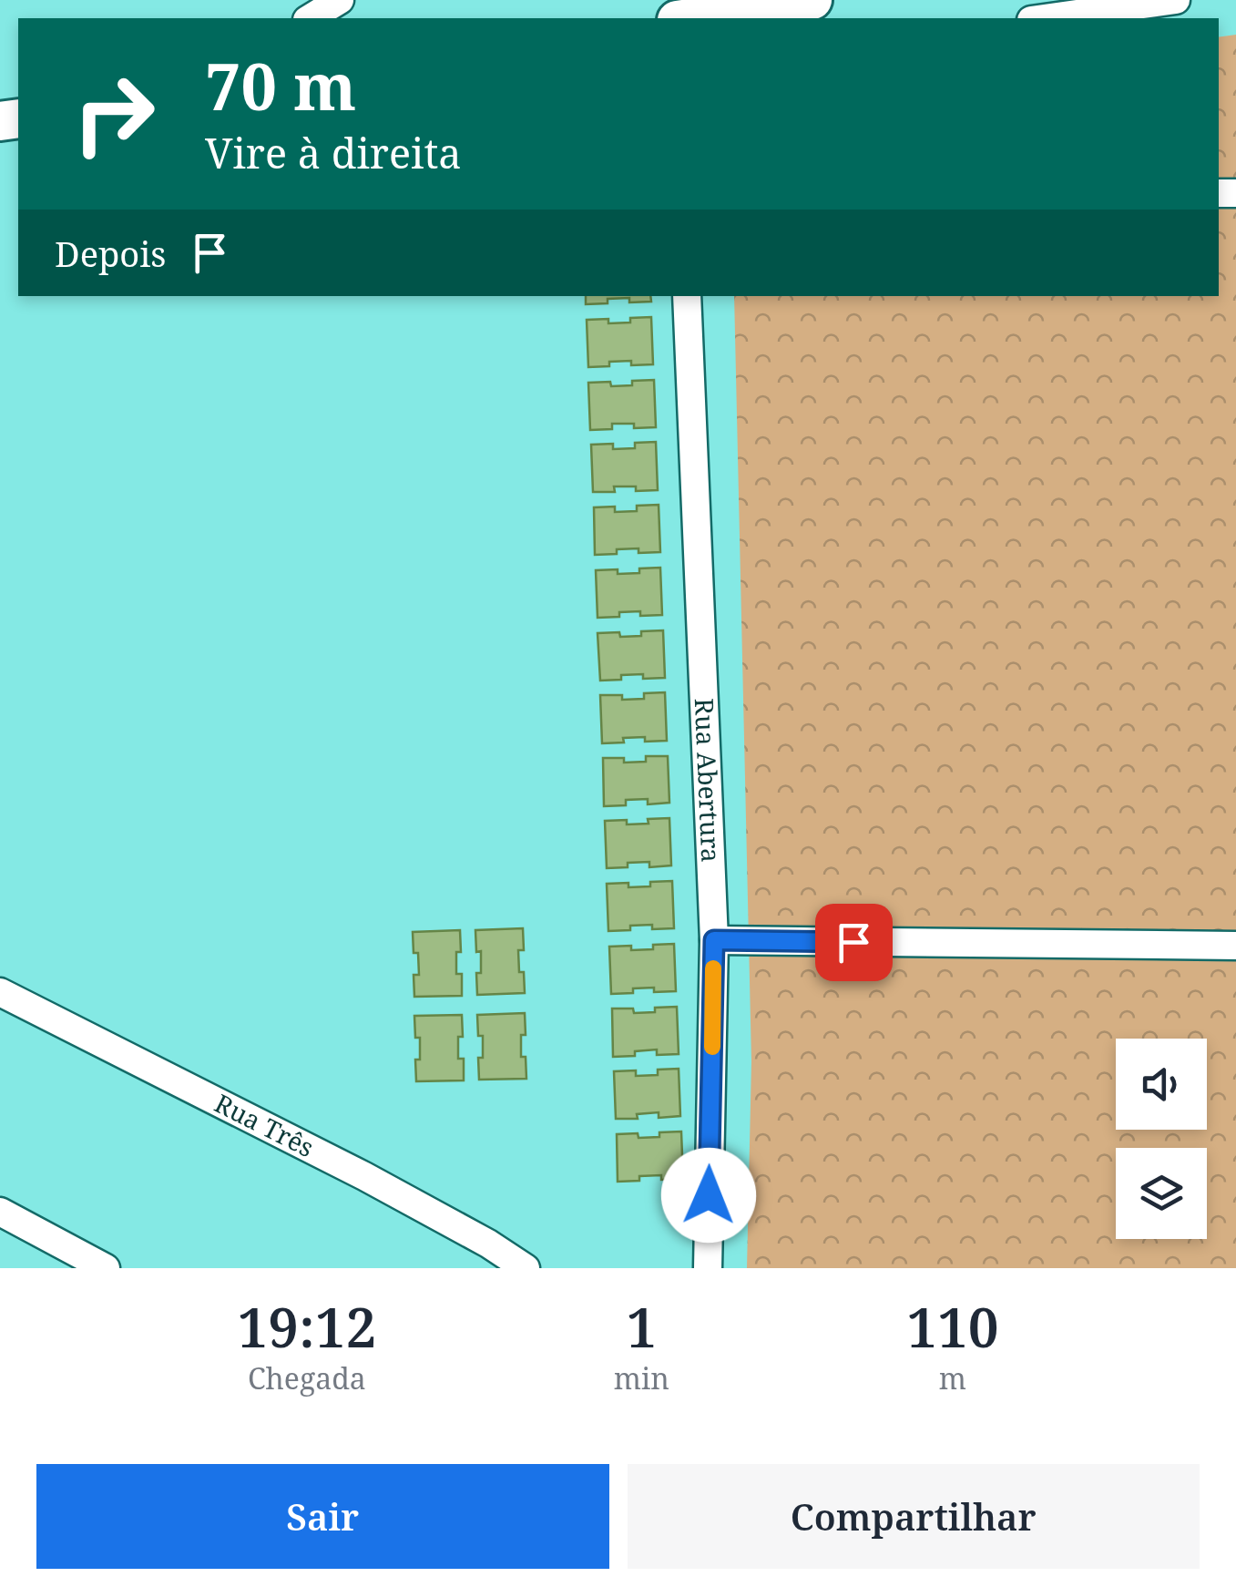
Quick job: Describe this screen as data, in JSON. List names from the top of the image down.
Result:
{
  "streets": {
    "street": ["Rua Abertura", "Rua Três"]
  },
  "page": {
    "turn": ["70 m", "Vire à direita"],
    "then": "Depois",
    "eta": [
      "19:12",
      "Chegada",
      "1",
      "min",
      "110",
      "m"
    ],
    "buttons": ["Sair", "Compartilhar"]
  }
}
